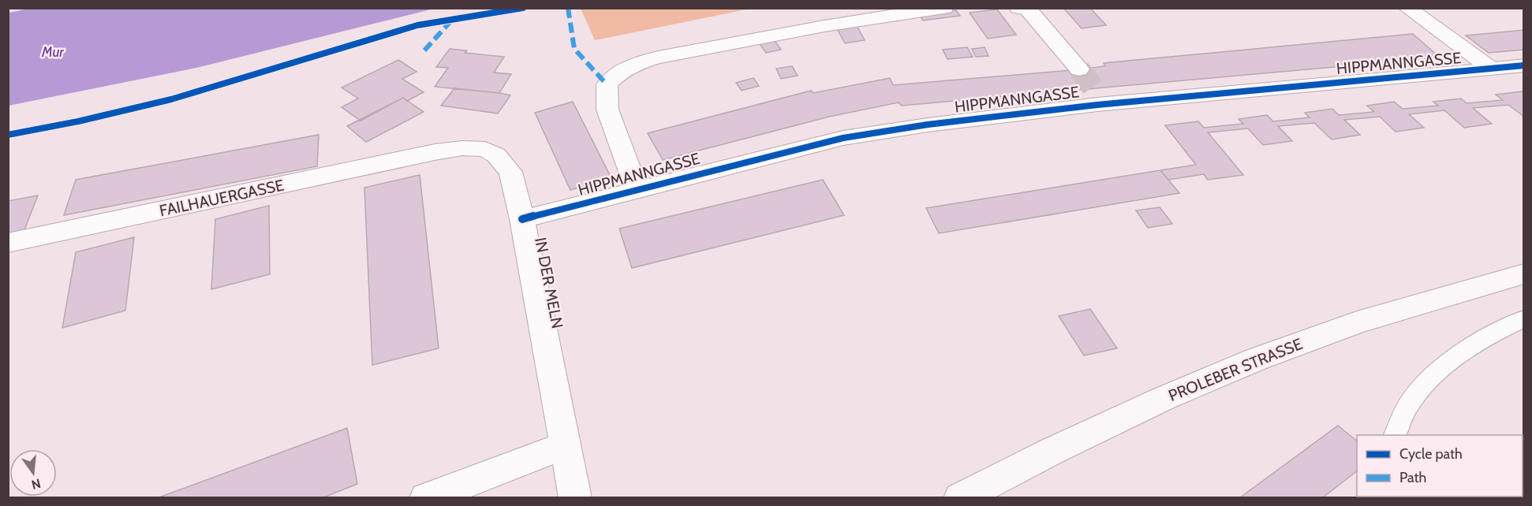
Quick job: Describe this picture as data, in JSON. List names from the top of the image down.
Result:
{
  "streets": {
    "main road": ["PROLEBER STRASSE"],
    "street": ["HIPPMANNGASSE", "FAILHAUERGASSE", "IN DER MELN"]
  },
  "crossings": [
    ["HIPPMANNGASSE", "IN DER MELN"],
    ["FAILHAUERGASSE", "IN DER MELN"]
  ],
  "water": ["Mur"],
  "legend": ["Cycle path", "Path"],
  "north": "bottom"
}
